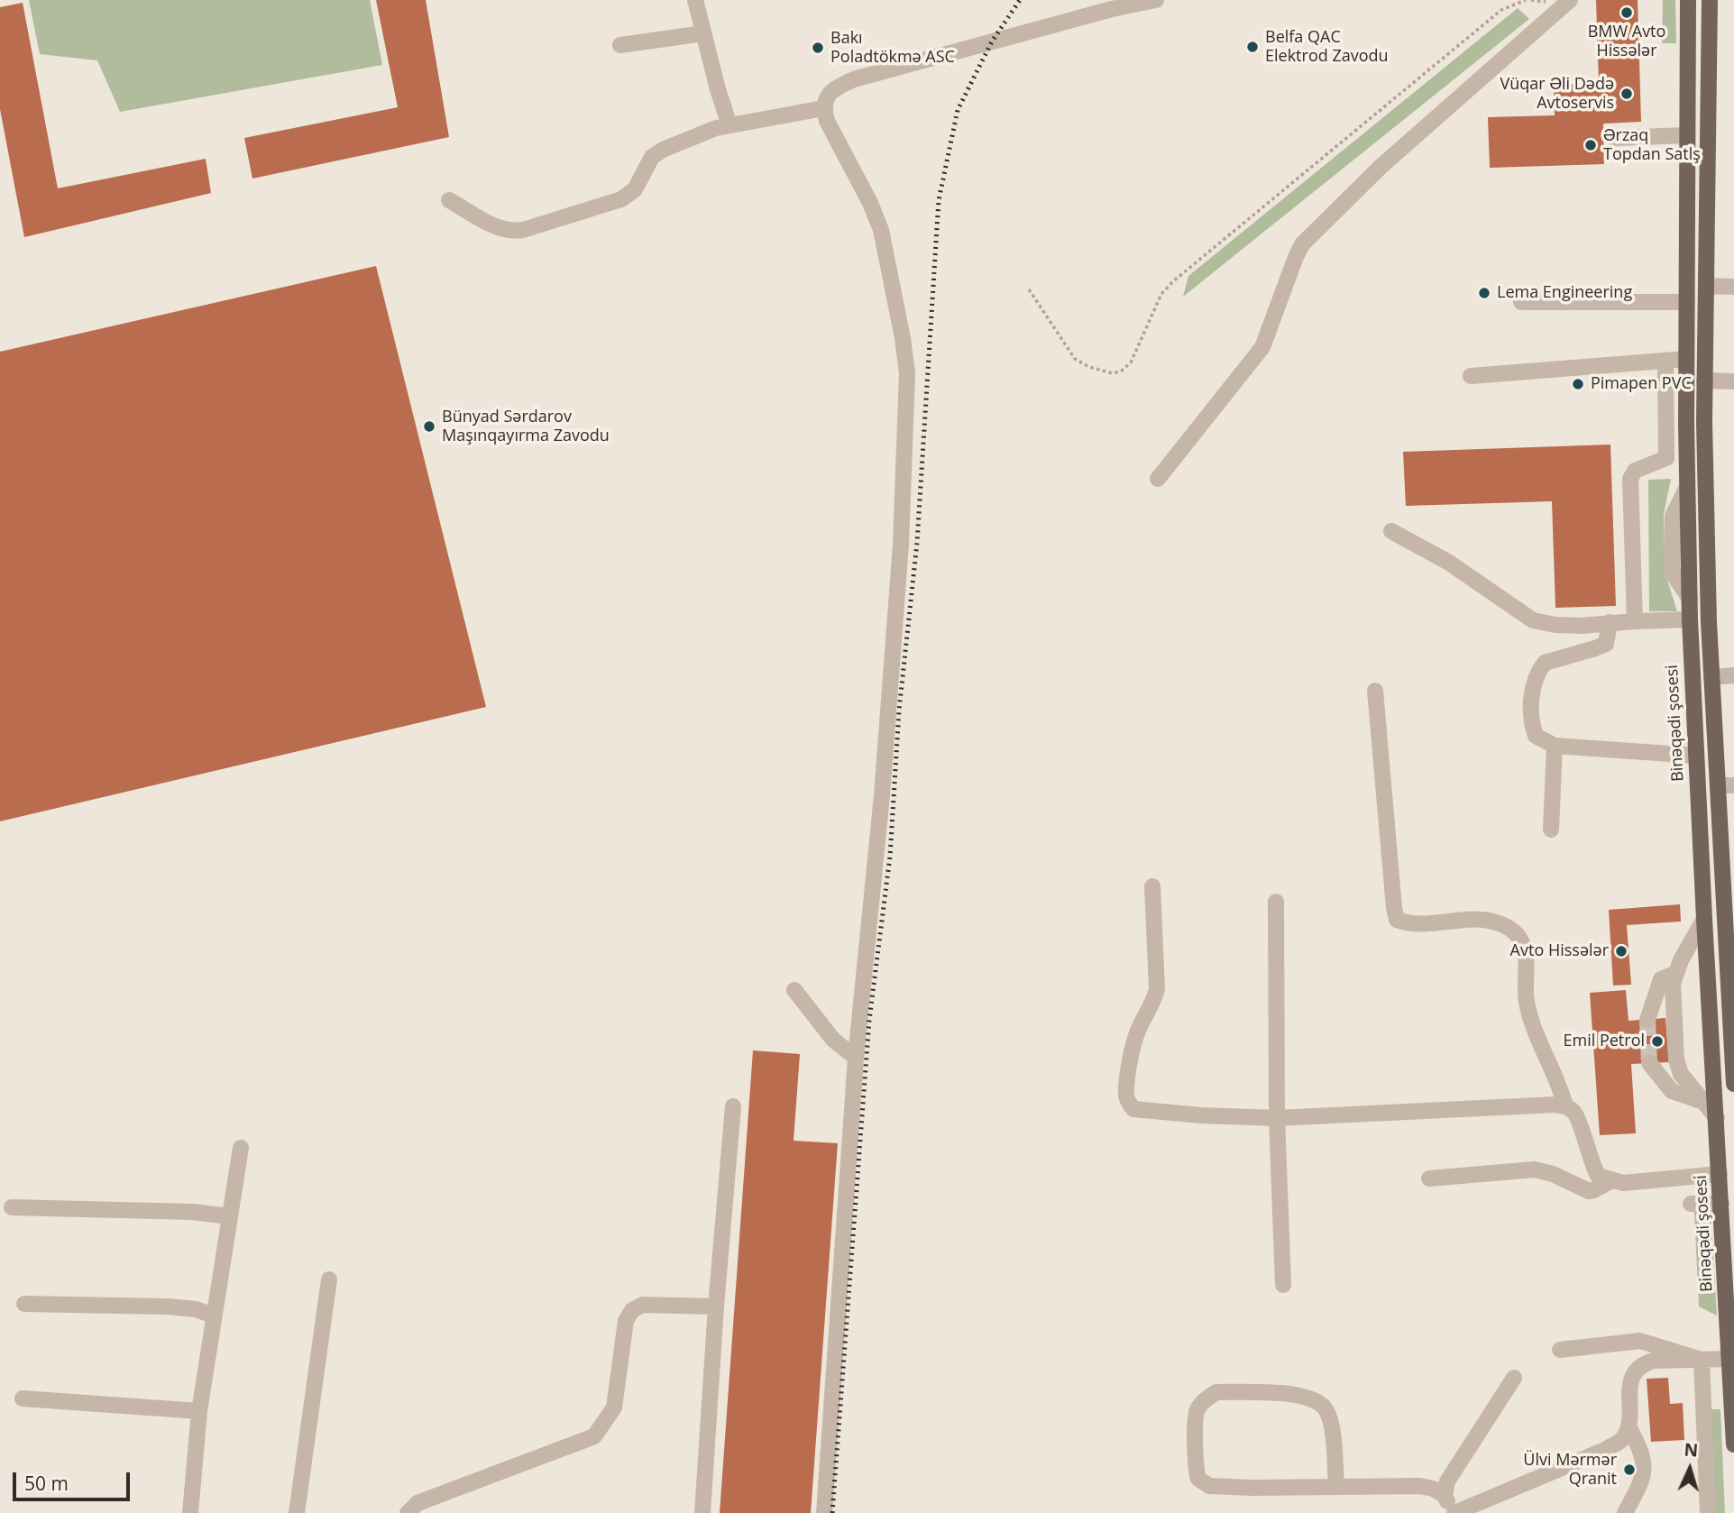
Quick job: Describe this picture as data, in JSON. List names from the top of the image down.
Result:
{
  "streets": {
    "main road": ["Binəqədi şosesi"]
  },
  "places": [
    "BMW Avto Hissələr",
    "Belfa QAC Elektrod Zavodu",
    "Bakı Poladtökmə ASC",
    "Vüqar Əli Dədə Avtoservis",
    "Ərzaq Topdan Satlş",
    "Lema Engineering",
    "Pimapen PVC",
    "Bünyad Sərdarov Maşınqayırma Zavodu",
    "Avto Hissələr",
    "Emil Petrol",
    "Ülvi Mərmər Qranit"
  ],
  "scale_bar": "50 m",
  "north": "top"
}
